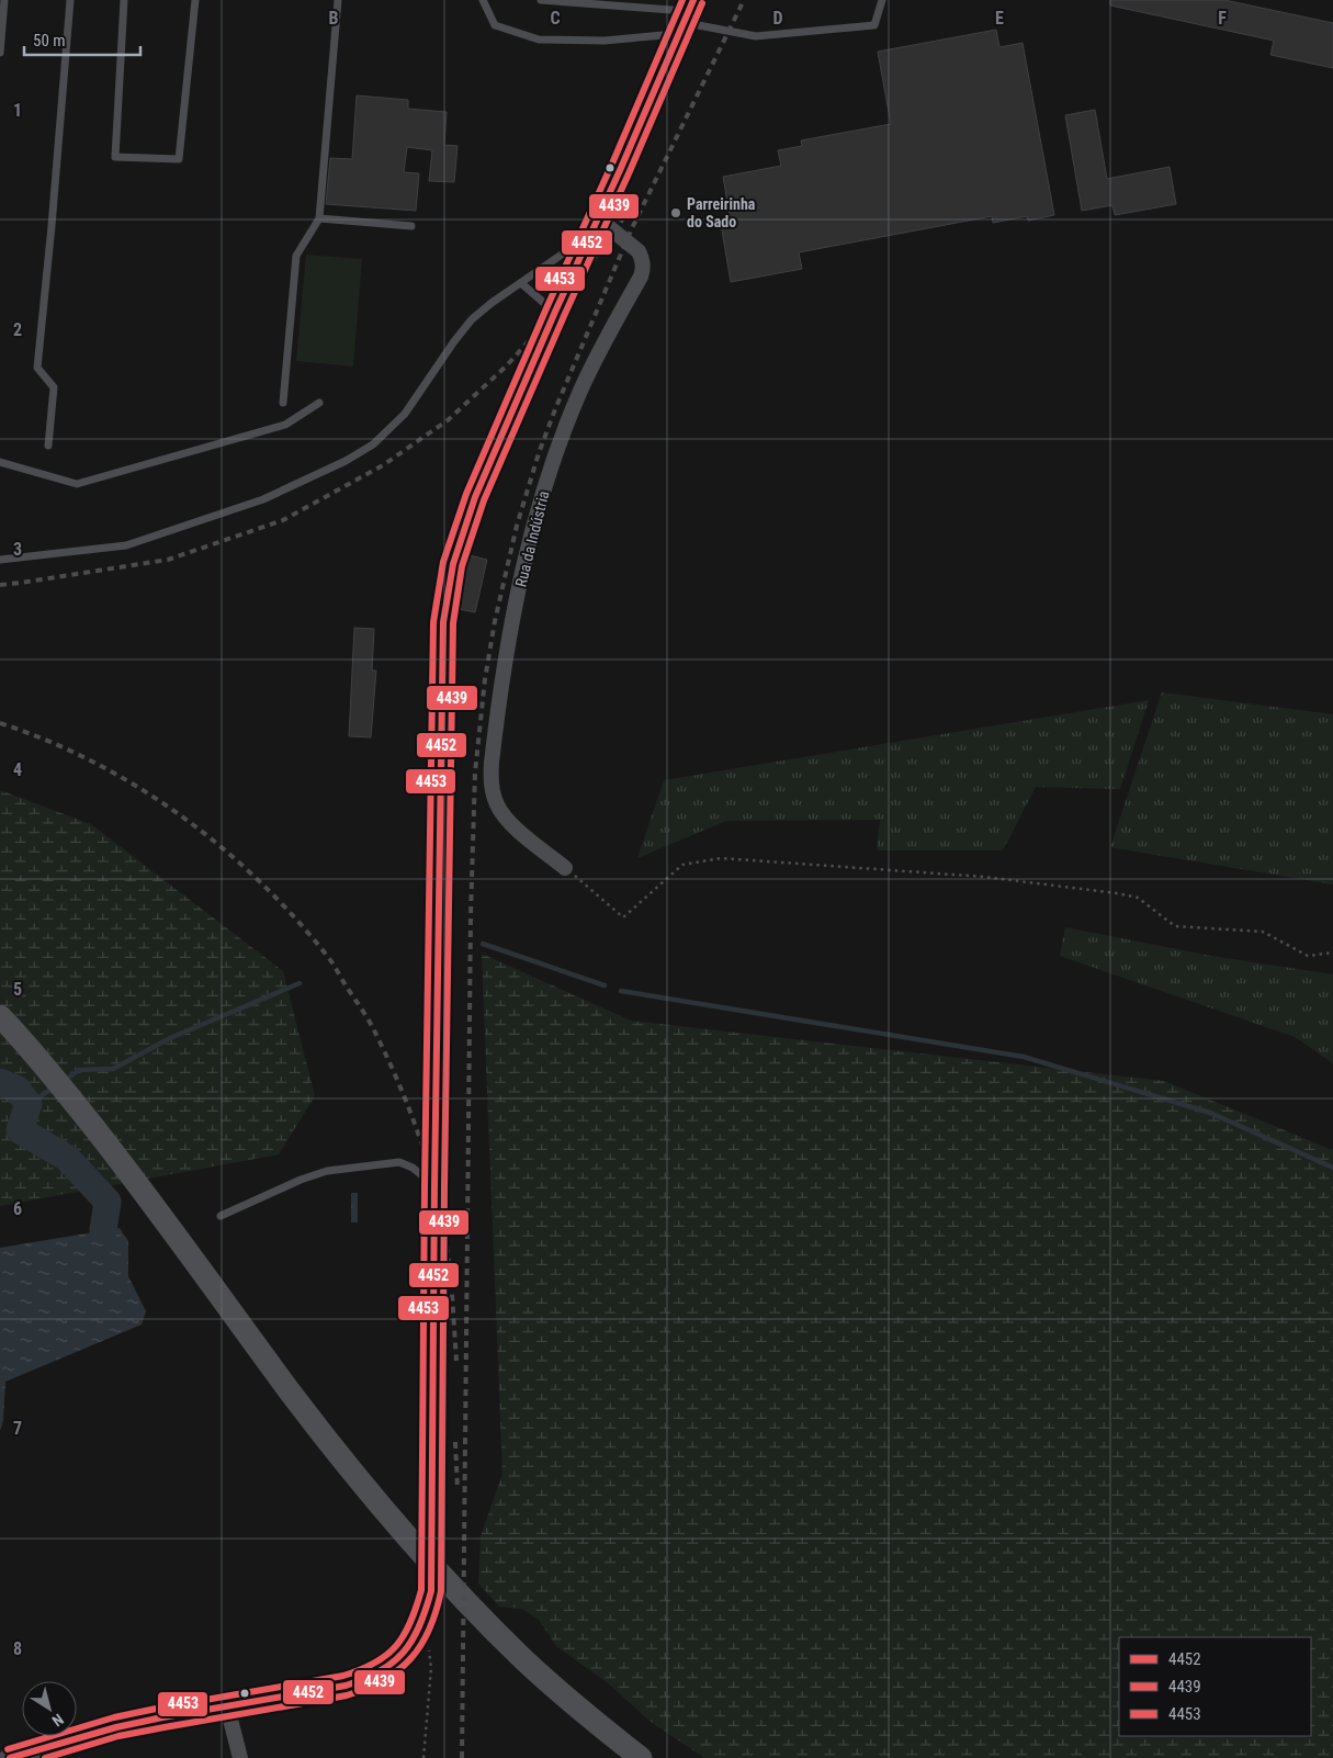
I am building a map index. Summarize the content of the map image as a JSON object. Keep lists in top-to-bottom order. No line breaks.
{"streets":{"street":["Rua da Indústria"]},"places":["Parreirinha do Sado"],"lines":["transit line 4452","transit line 4453","transit line 4439"],"legend":["4452","4439","4453"],"scale_bar":"50 m","north":"bottom right","grid":{"columns":["B","C","D","E","F"],"rows":["1","2","3","4","5","6","7","8"]}}
